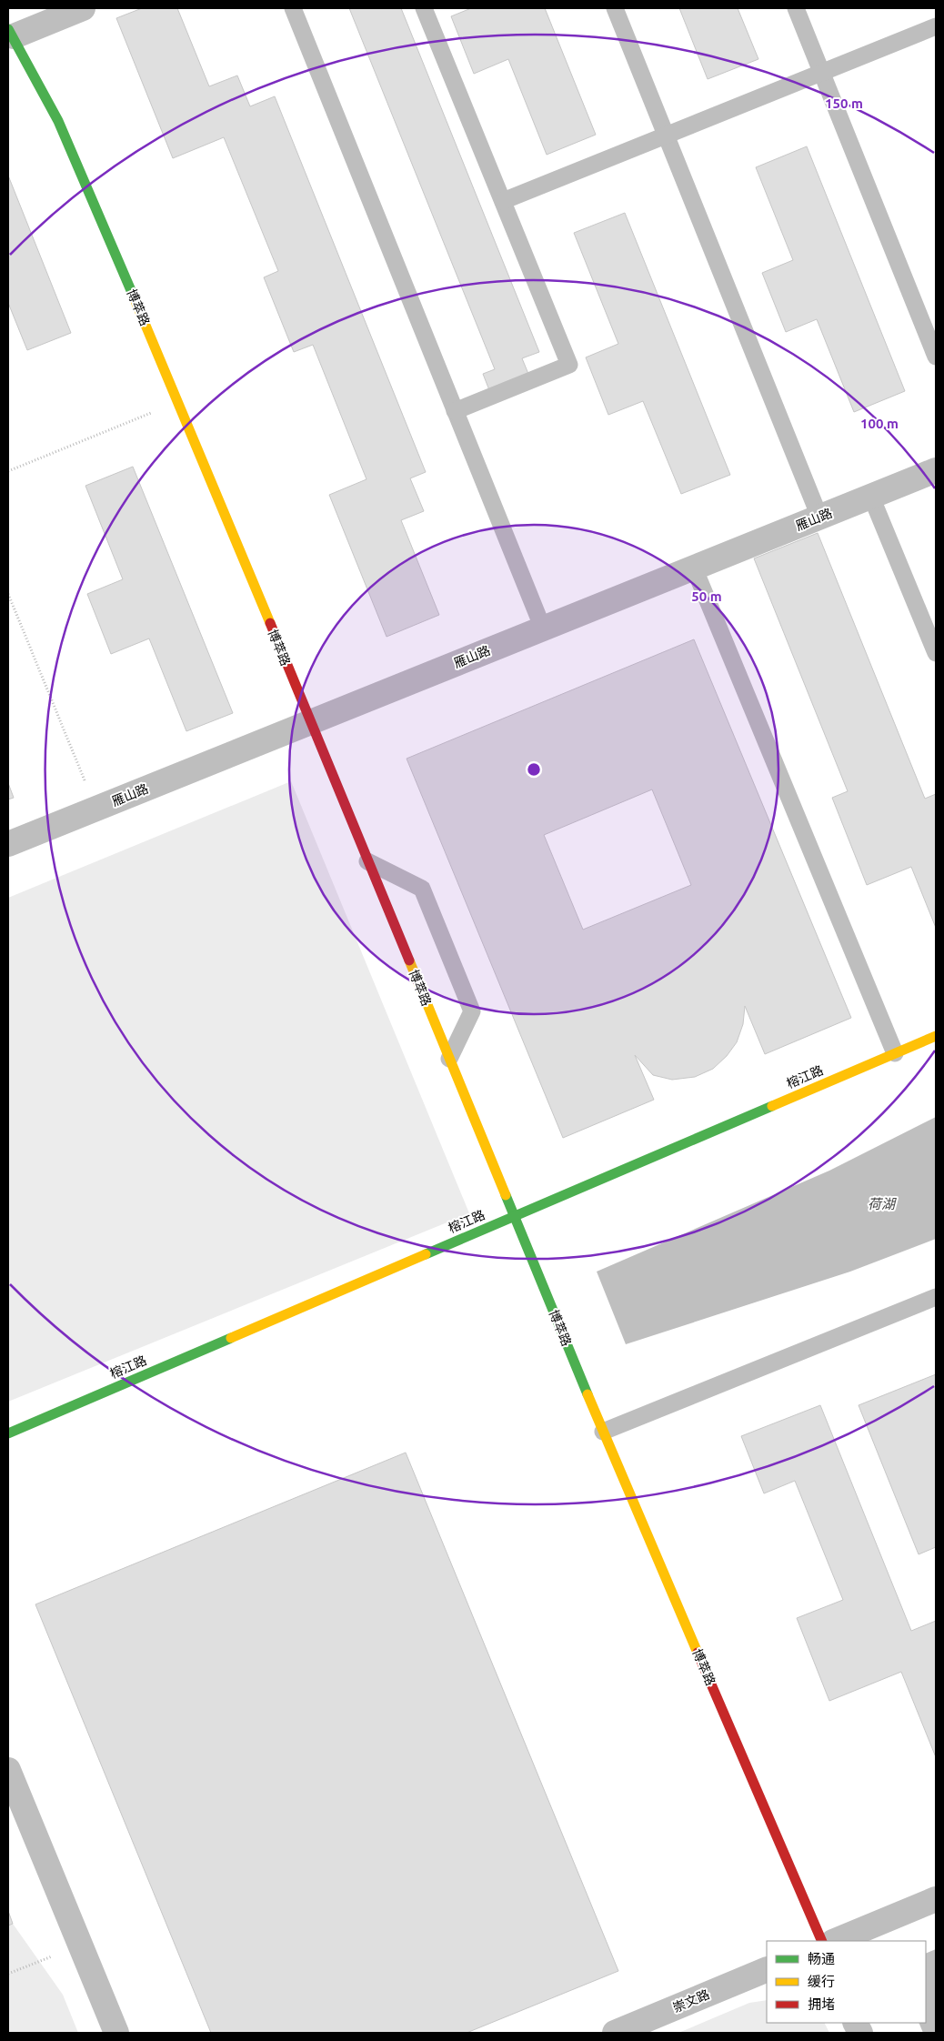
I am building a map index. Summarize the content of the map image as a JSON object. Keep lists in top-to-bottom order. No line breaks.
{"streets":{"street":["博萃路","雁山路","榕江路","崇文路"]},"crossings":[["博萃路","雁山路"],["博萃路","榕江路"]],"water":["荷湖"],"legend":["畅通","缓行","拥堵"],"rings":["150 m","100 m","50 m"]}
